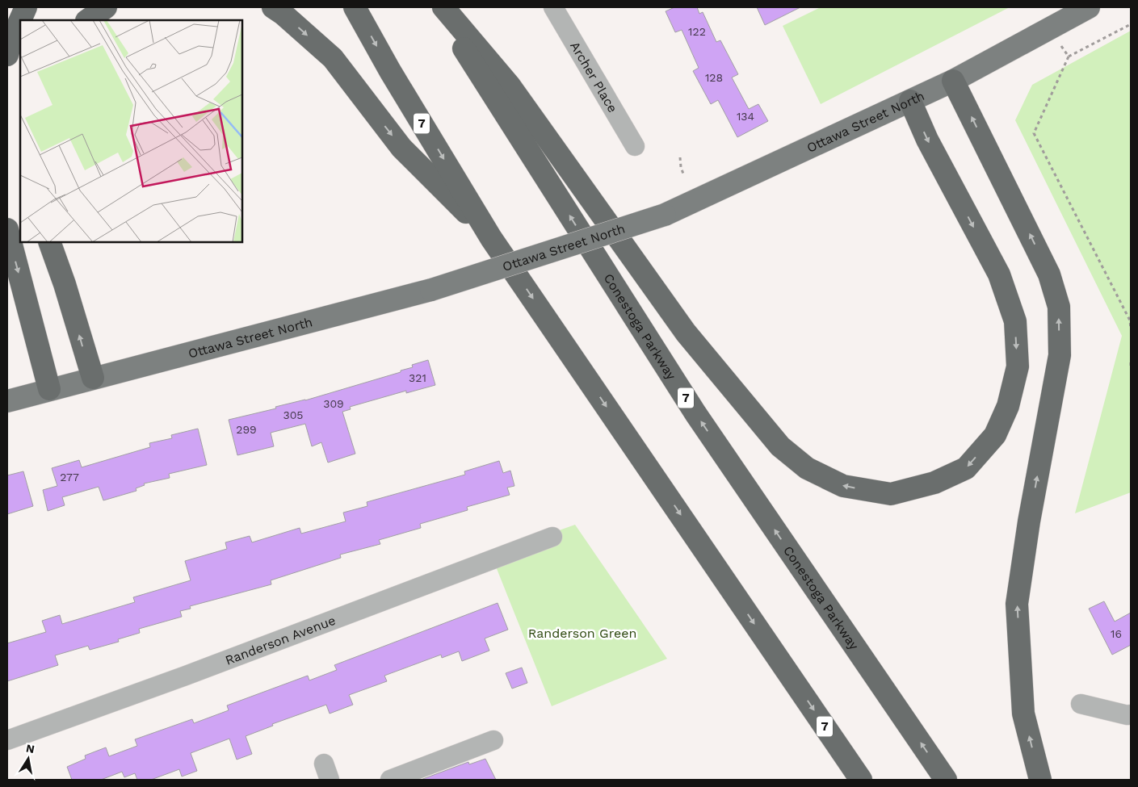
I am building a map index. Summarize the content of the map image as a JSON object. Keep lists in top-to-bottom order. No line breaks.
{"streets":{"highway":["7","Conestoga Parkway"],"main road":["Ottawa Street North"],"street":["Archer Place","Randerson Avenue"]},"parks":["Randerson Green"],"house_numbers":["122","128","134","321","309","305","299","277","16"],"north":"top"}
